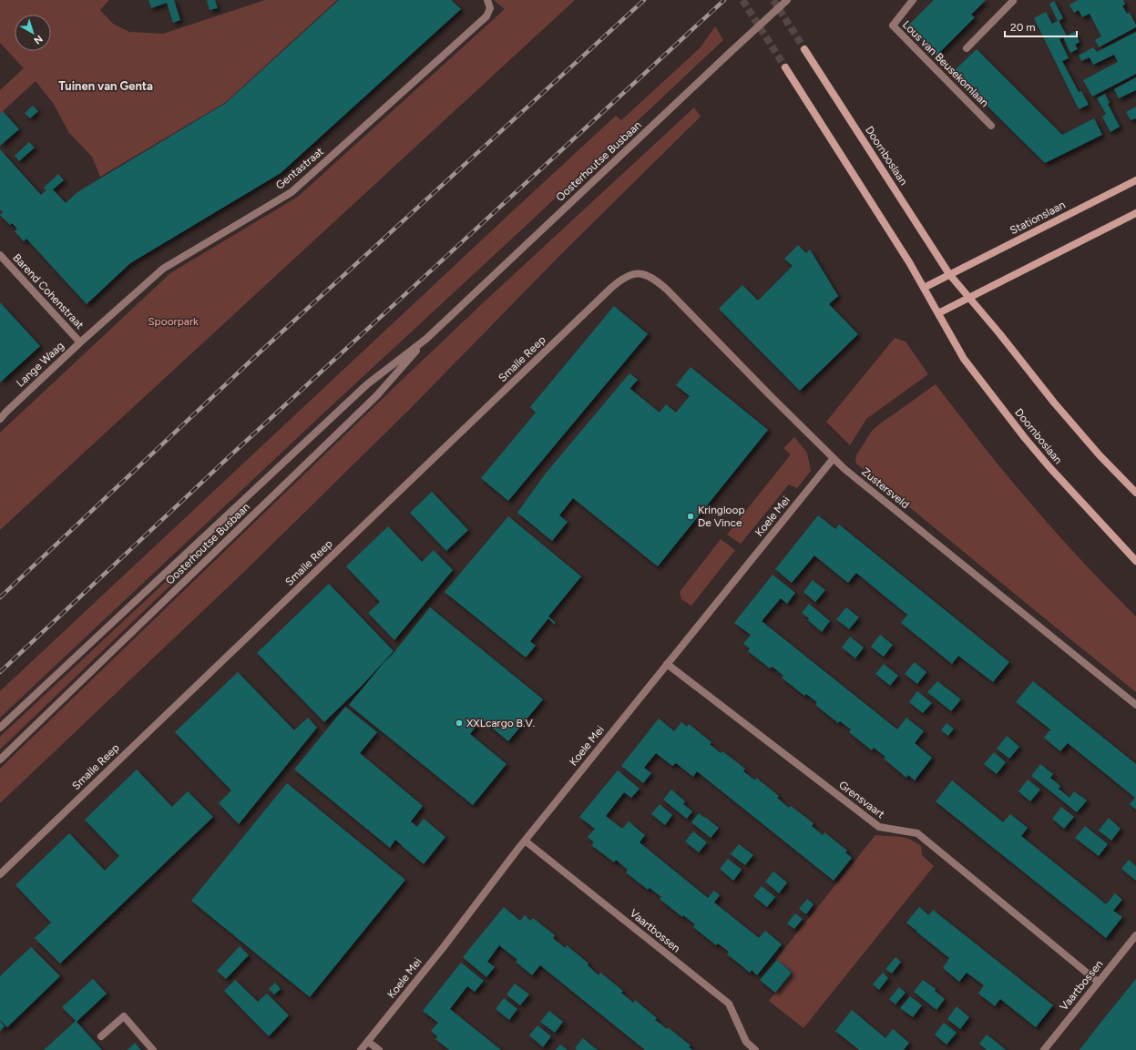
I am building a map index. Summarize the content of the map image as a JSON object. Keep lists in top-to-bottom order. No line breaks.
{"streets":{"main road":["Doornboslaan","Stationslaan"],"street":["Lous van Beusekomlaan","Oosterhoutse Busbaan","Gentastraat","Barend Cohenstraat","Smalle Reep","Lange Waag","Zustersveld","Koele Mei","Grensvaart","Vaartbossen"]},"crossings":[["Doornboslaan","Stationslaan"],["Gentastraat","Barend Cohenstraat"],["Gentastraat","Lange Waag"],["Barend Cohenstraat","Lange Waag"],["Smalle Reep","Zustersveld"],["Zustersveld","Koele Mei"],["Koele Mei","Grensvaart"],["Koele Mei","Vaartbossen"],["Grensvaart","Vaartbossen"]],"districts":["Tuinen van Genta"],"parks":["Spoorpark"],"places":["Kringloop De Vince","XXLcargo B.V."],"scale_bar":"20 m","north":"bottom right"}
